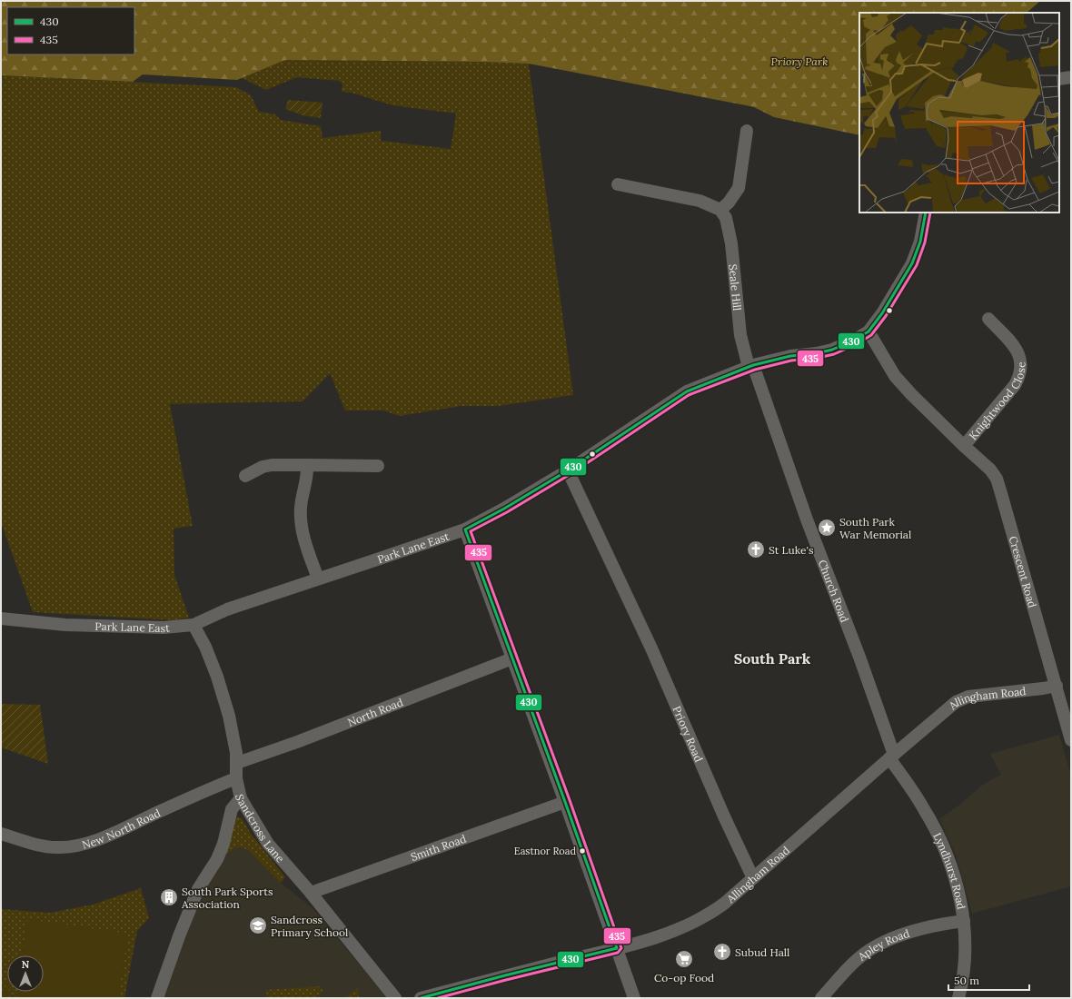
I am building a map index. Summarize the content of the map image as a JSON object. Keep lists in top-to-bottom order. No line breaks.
{"streets":{"street":["Seale Hill","Knightwood Close","Park Lane East","Crescent Road","Church Road","Allingham Road","North Road","Priory Road","New North Road","Sandcross Lane","Smith Road","Lyndhurst Road","Apley Road"]},"crossings":[["Seale Hill","Park Lane East"],["Seale Hill","Church Road"],["Knightwood Close","Crescent Road"],["Park Lane East","Crescent Road"],["Park Lane East","Church Road"],["Park Lane East","Priory Road"],["Park Lane East","Sandcross Lane"],["Crescent Road","Allingham Road"],["Church Road","Allingham Road"],["Church Road","Lyndhurst Road"],["Allingham Road","Priory Road"],["Allingham Road","Lyndhurst Road"],["North Road","Sandcross Lane"],["New North Road","Sandcross Lane"],["Sandcross Lane","Smith Road"],["Lyndhurst Road","Apley Road"]],"districts":["South Park"],"parks":["Priory Park"],"places":{"place":["South Park War Memorial"],"church":["St Luke's","Subud Hall"],"other":["Eastnor Road"],"building":["South Park Sports Association"],"school or university":["Sandcross Primary School"],"supermarket":["Co-op Food"]},"lines":["transit line 430","transit line 435"],"legend":["430","435"],"scale_bar":"50 m","north":"top"}
